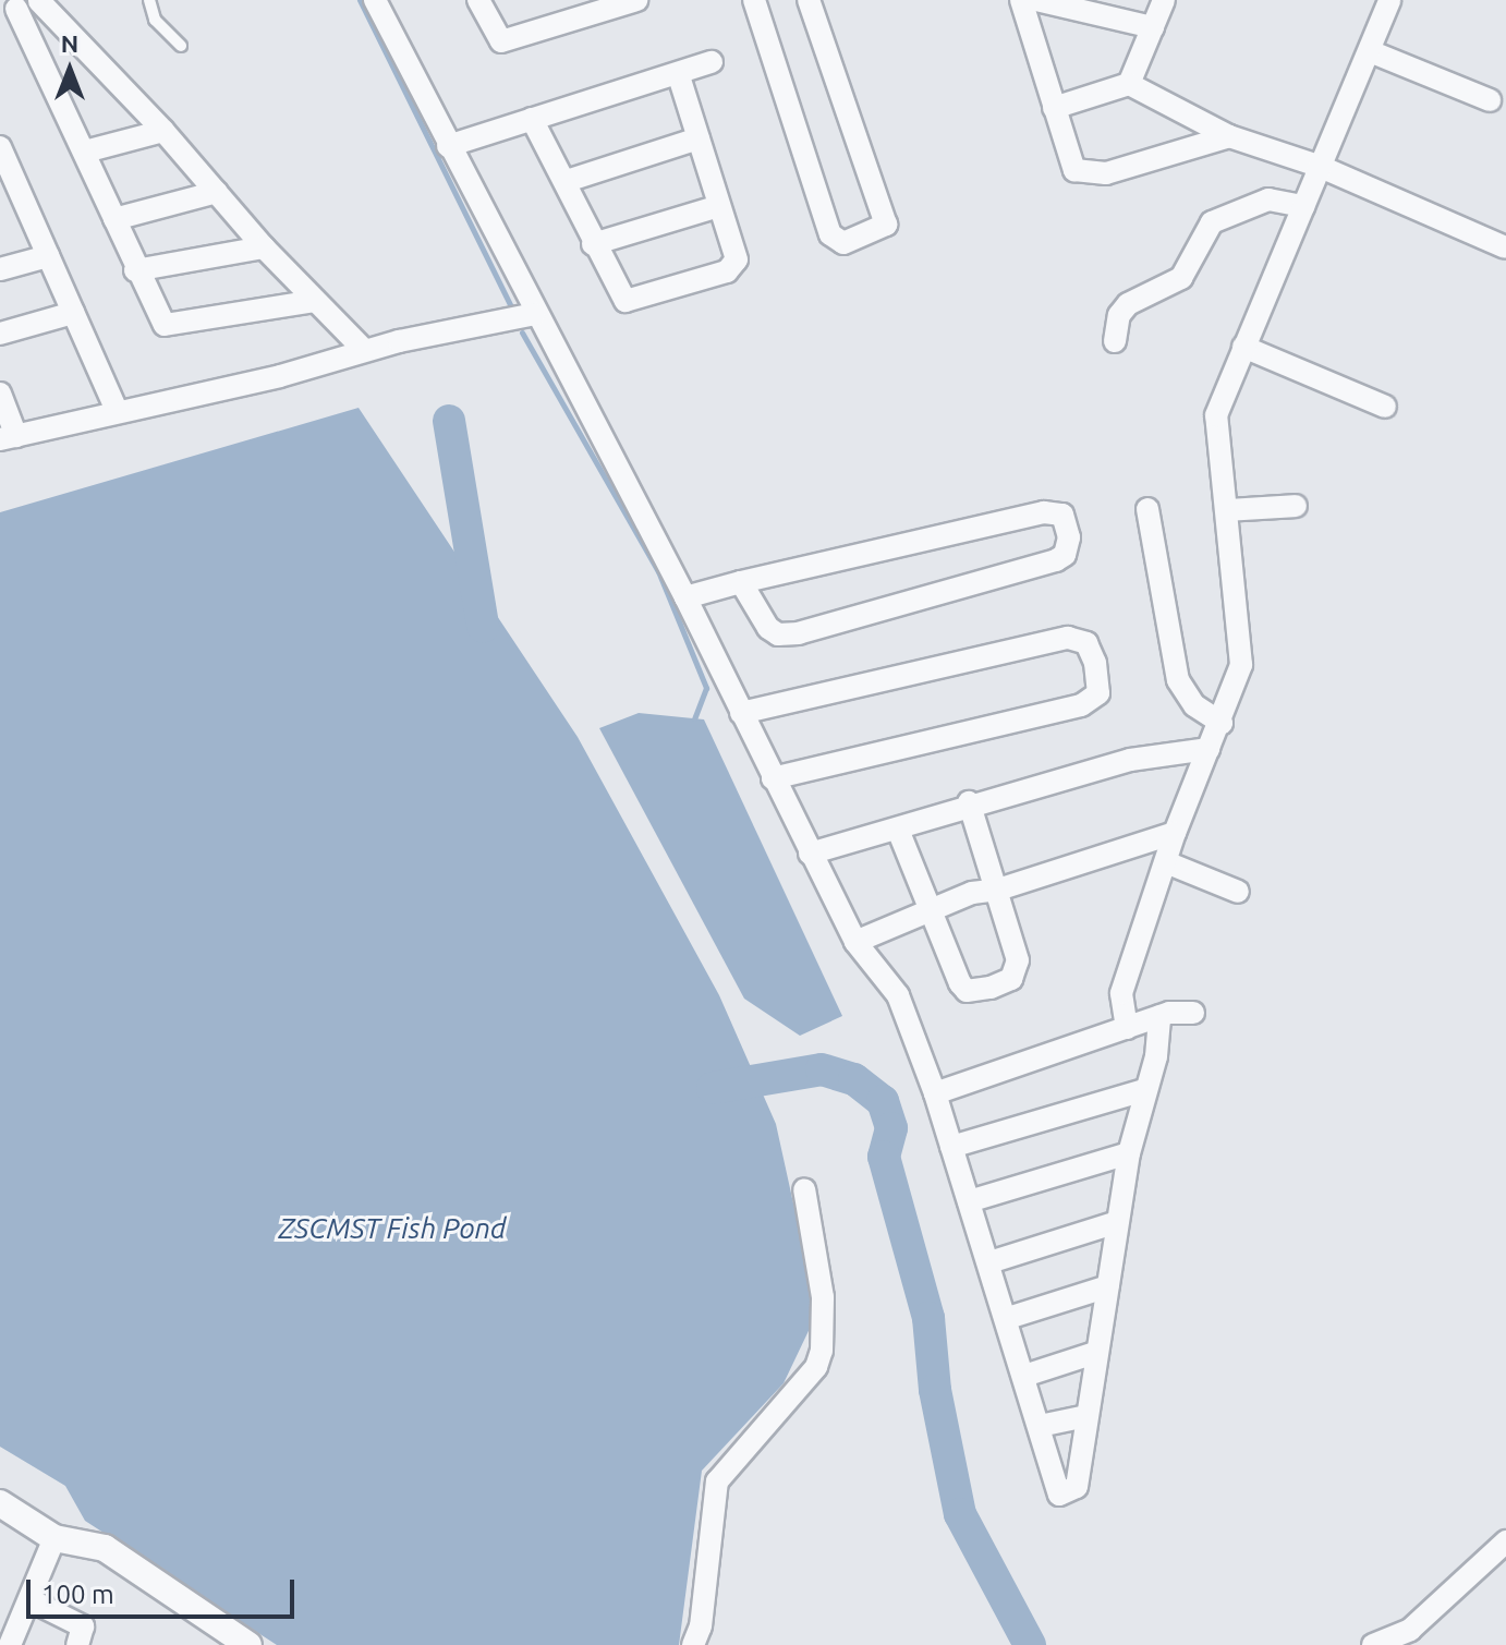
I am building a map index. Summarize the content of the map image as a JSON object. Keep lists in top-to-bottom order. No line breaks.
{"water":["ZSCMST Fish Pond"],"scale_bar":"100 m","north":"top"}
